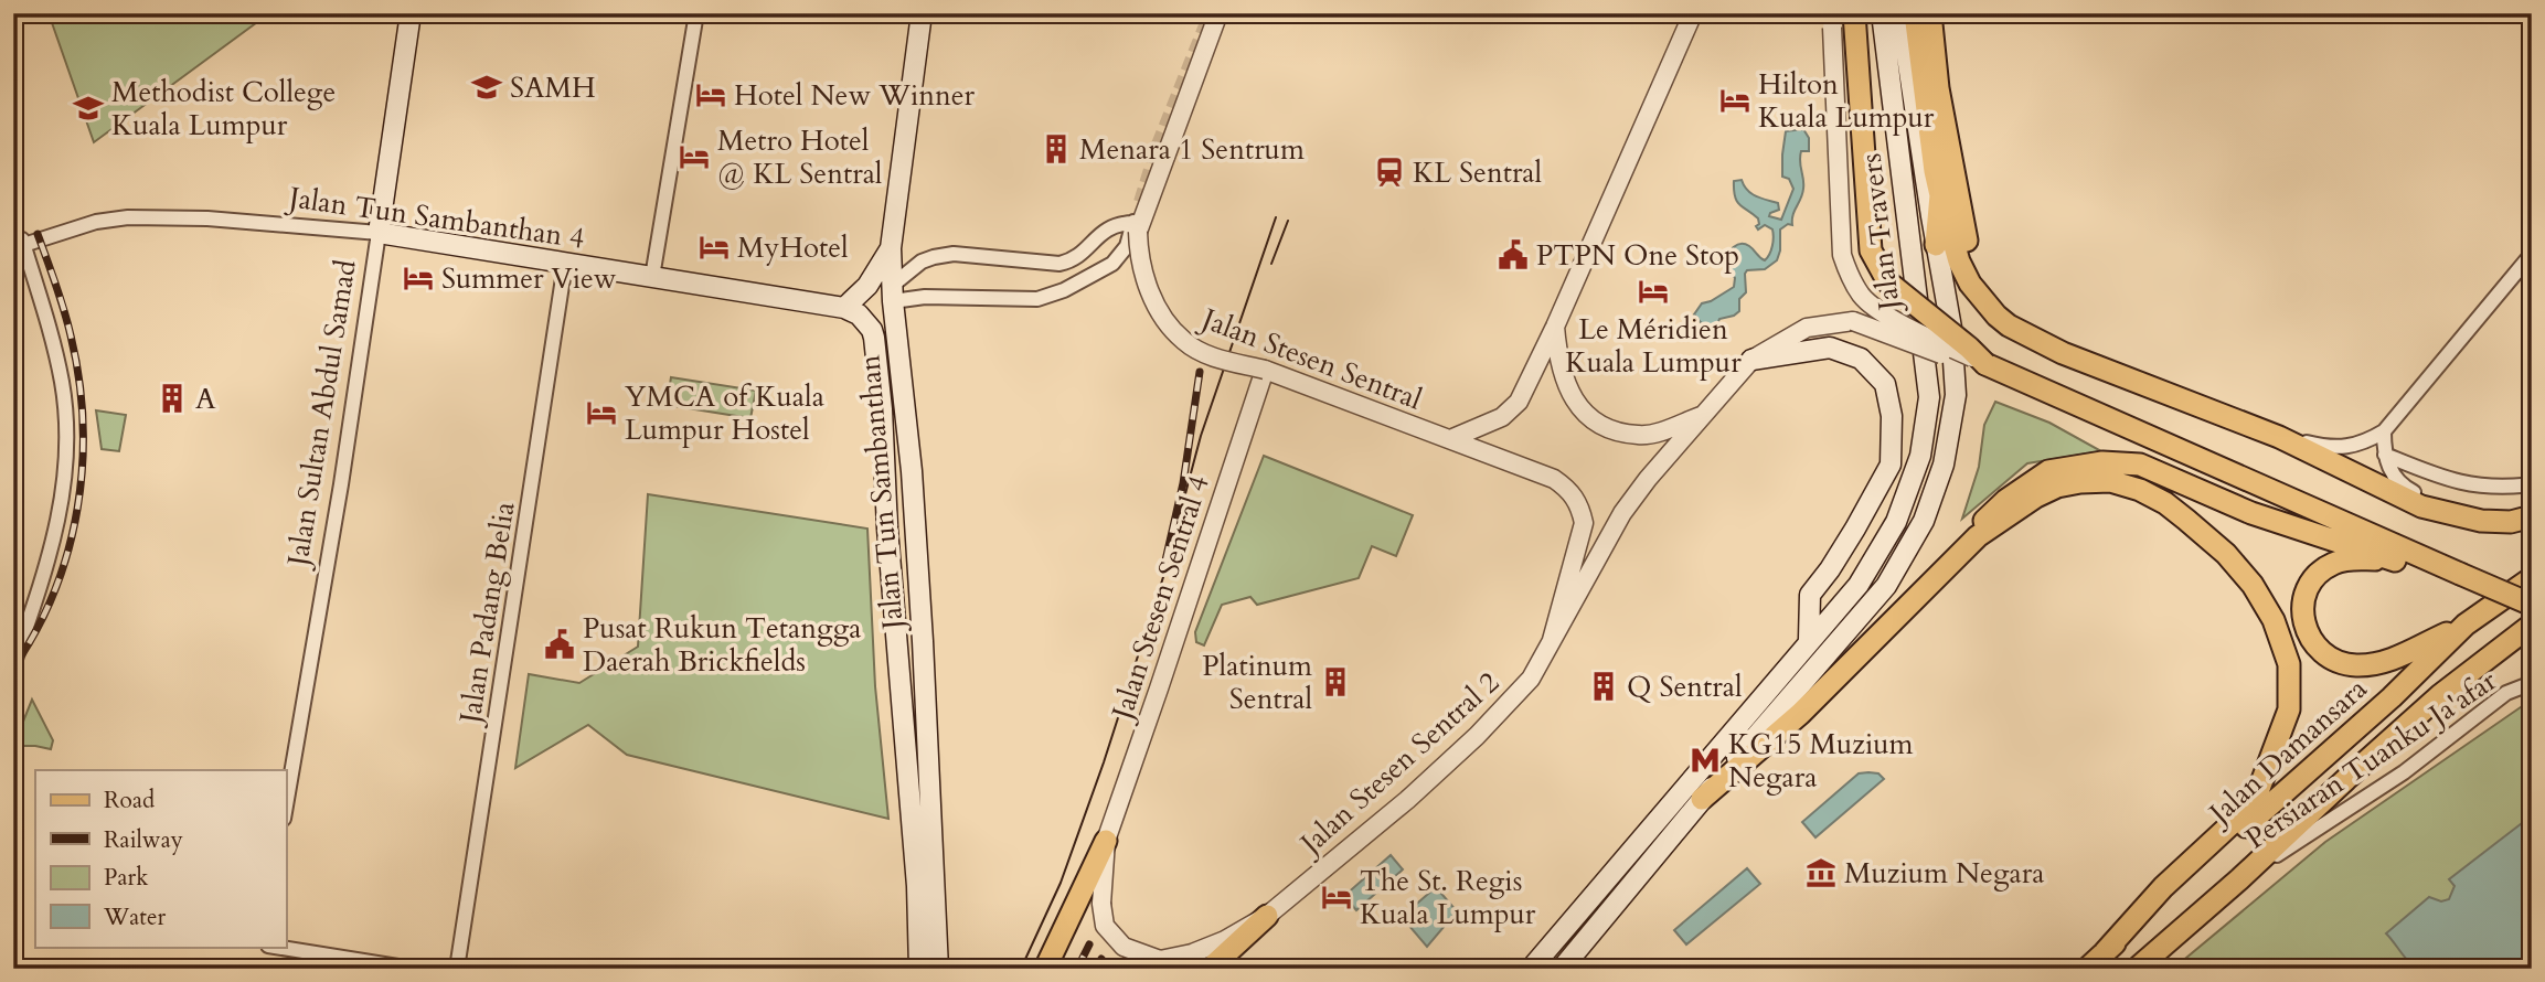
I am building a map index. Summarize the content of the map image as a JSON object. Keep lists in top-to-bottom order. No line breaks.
{"streets":{"main road":["Jalan Tun Sambanthan 4","Jalan Travers","Jalan Sultan Abdul Samad","Jalan Tun Sambanthan","Jalan Damansara"],"street":["Jalan Stesen Sentral","Jalan Stesen Sentral 4","Jalan Padang Belia","Persiaran Tuanku Ja'afar","Jalan Stesen Sentral 2"]},"crossings":[["Jalan Tun Sambanthan 4","Jalan Sultan Abdul Samad"],["Jalan Tun Sambanthan 4","Jalan Tun Sambanthan"],["Jalan Tun Sambanthan 4","Jalan Padang Belia"],["Jalan Stesen Sentral","Jalan Stesen Sentral 4"],["Jalan Stesen Sentral","Jalan Stesen Sentral 2"],["Jalan Stesen Sentral 4","Jalan Stesen Sentral 2"],["Jalan Damansara","Persiaran Tuanku Ja'afar"]],"places":{"school or university":["SAMH","Methodist College Kuala Lumpur"],"hotel":["Hotel New Winner","Hilton Kuala Lumpur","Metro Hotel @ KL Sentral","MyHotel","Summer View","Le Méridien Kuala Lumpur","YMCA of Kuala Lumpur Hostel","The St. Regis Kuala Lumpur"],"building":["Menara 1 Sentrum","A","Platinum Sentral","Q Sentral"],"station":["KL Sentral"],"public building":["PTPN One Stop","Pusat Rukun Tetangga Daerah Brickfields"],"metro station":["KG15 Muzium Negara"],"museum":["Muzium Negara"]},"legend":["Road","Railway","Park","Water"]}
